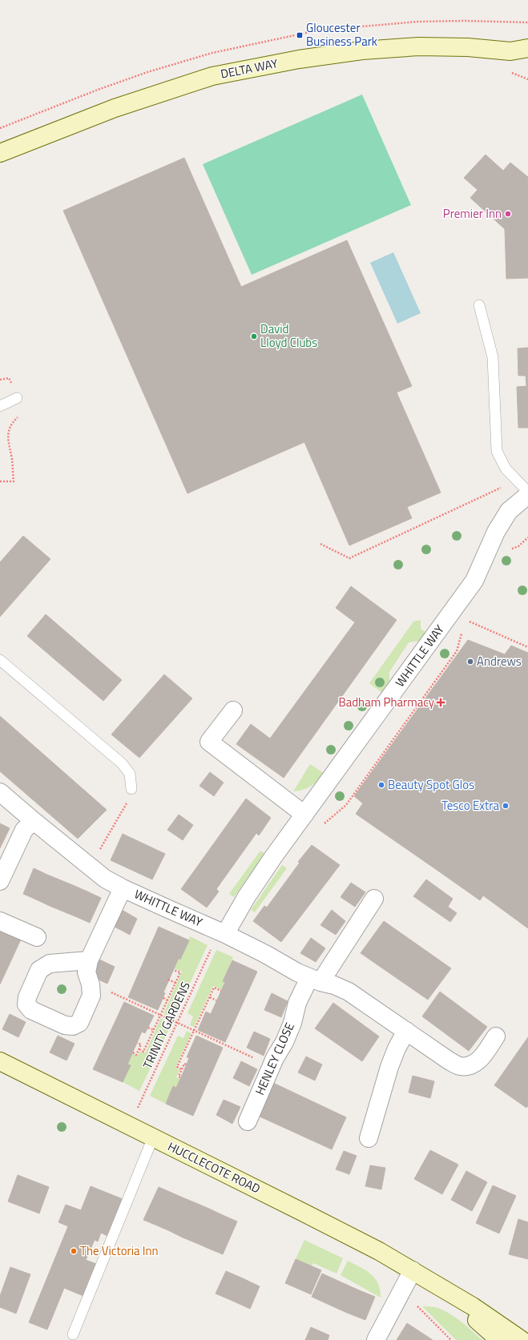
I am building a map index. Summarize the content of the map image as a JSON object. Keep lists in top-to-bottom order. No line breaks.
{"streets":{"street":["DELTA WAY","WHITTLE WAY","HENLEY CLOSE","HUCCLECOTE ROAD"],"path":["TRINITY GARDENS"]},"crossings":[["WHITTLE WAY","TRINITY GARDENS"],["TRINITY GARDENS","HUCCLECOTE ROAD"]],"places":{"transit":["Gloucester Business Park"],"other":["Premier Inn","David Lloyd Clubs","Andrews","Beauty Spot Glos","Tesco Extra","The Victoria Inn"],"health":["Badham Pharmacy"]}}
